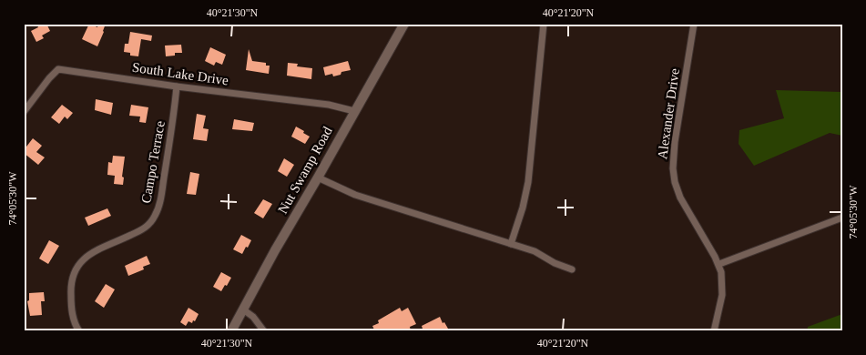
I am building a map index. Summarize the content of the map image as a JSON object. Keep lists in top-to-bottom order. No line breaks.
{"streets":{"main road":["Nut Swamp Road"],"street":["South Lake Drive","Alexander Drive","Campo Terrace"]},"crossings":[["South Lake Drive","Campo Terrace"],["South Lake Drive","Nut Swamp Road"]],"coordinates":["40°21'30\"N","40°21'20\"N","74°05'30\"W"]}
